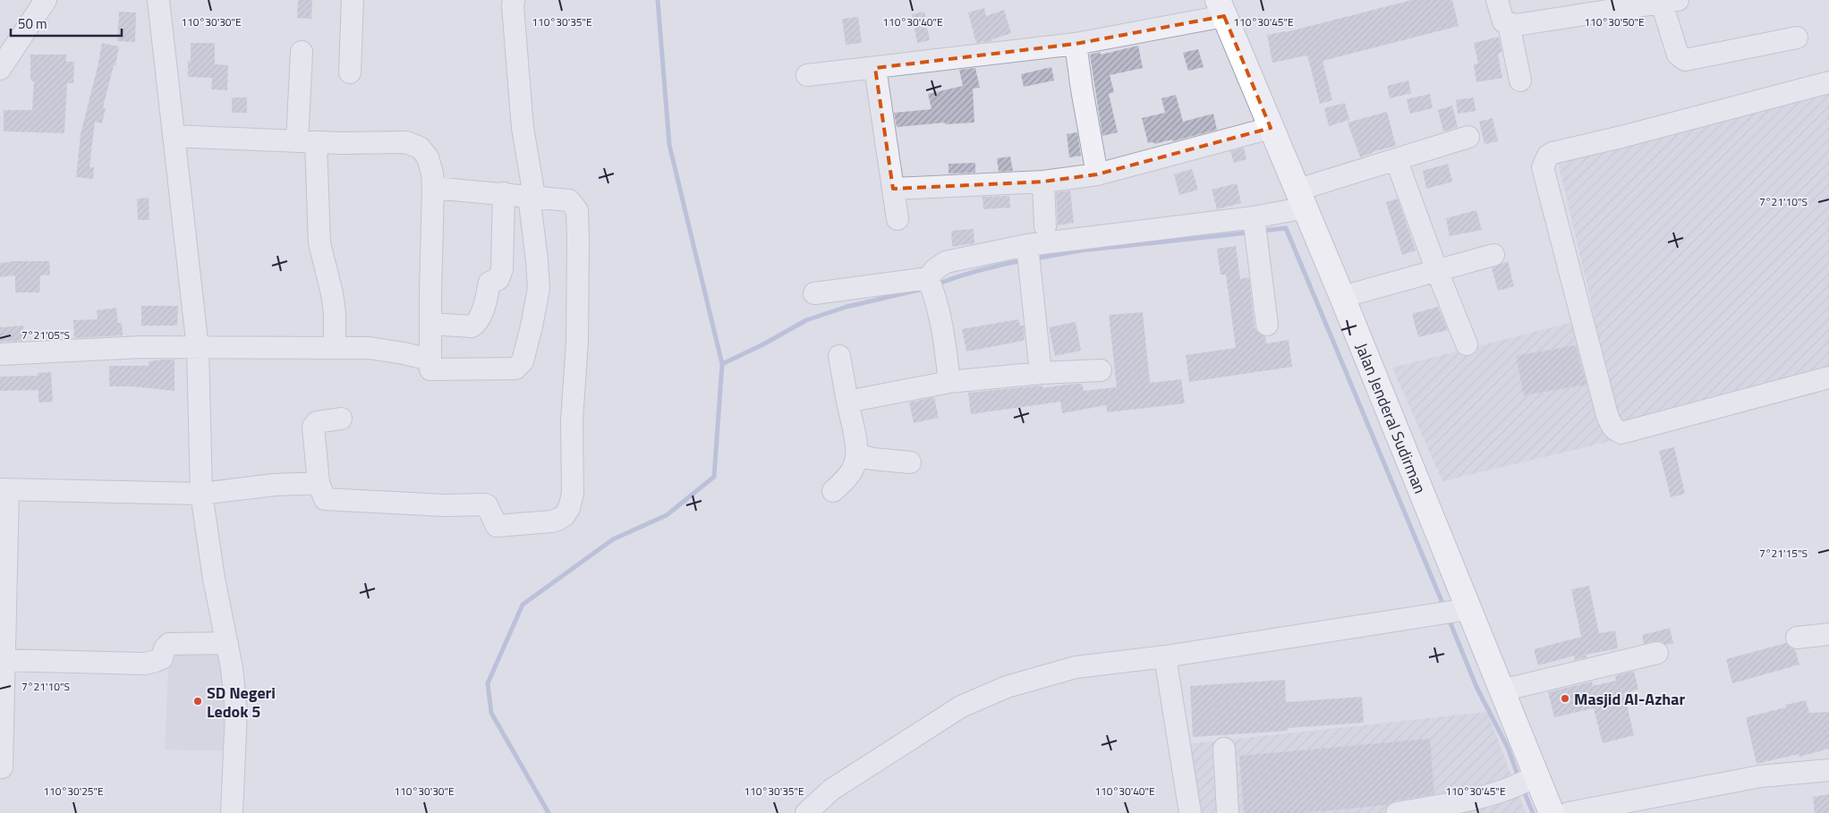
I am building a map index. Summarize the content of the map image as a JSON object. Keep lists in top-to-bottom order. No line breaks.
{"streets":{"main road":["Jalan Jenderal Sudirman"]},"places":["Masjid Al-Azhar","SD Negeri Ledok 5"],"scale_bar":"50 m","coordinates":["110°30'30\"E","110°30'35\"E","110°30'40\"E","110°30'45\"E","110°30'50\"E","7°21'10\"S","7°21'05\"S","7°21'15\"S","110°30'25\"E"]}
